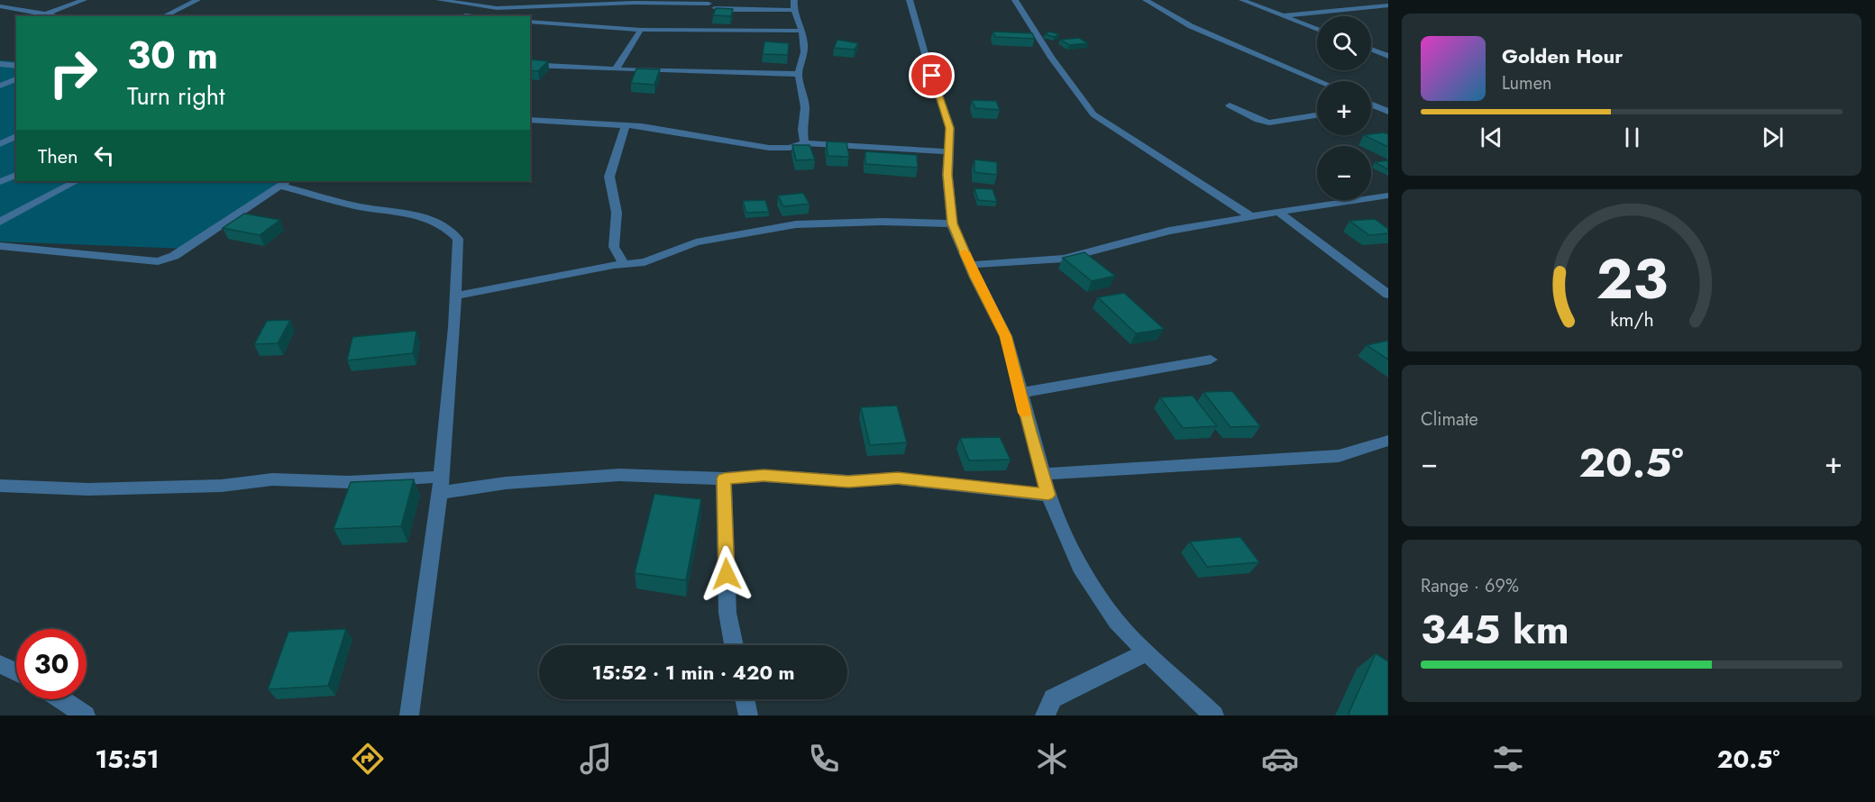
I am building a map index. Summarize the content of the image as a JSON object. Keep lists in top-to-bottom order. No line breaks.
{"page":{"map_buttons":["+","−"],"turn":["30 m","Turn right"],"song":["Golden Hour","Lumen"],"then":"Then","tile":["Climate",["Range · 69%","345 km"]],"heat":["−","20.5°","+"],"limit":"30","trip":"15:52 · 1 min · 420 m","tabs":["15:51","20.5°"],"gauge":["23","km/h"]}}
